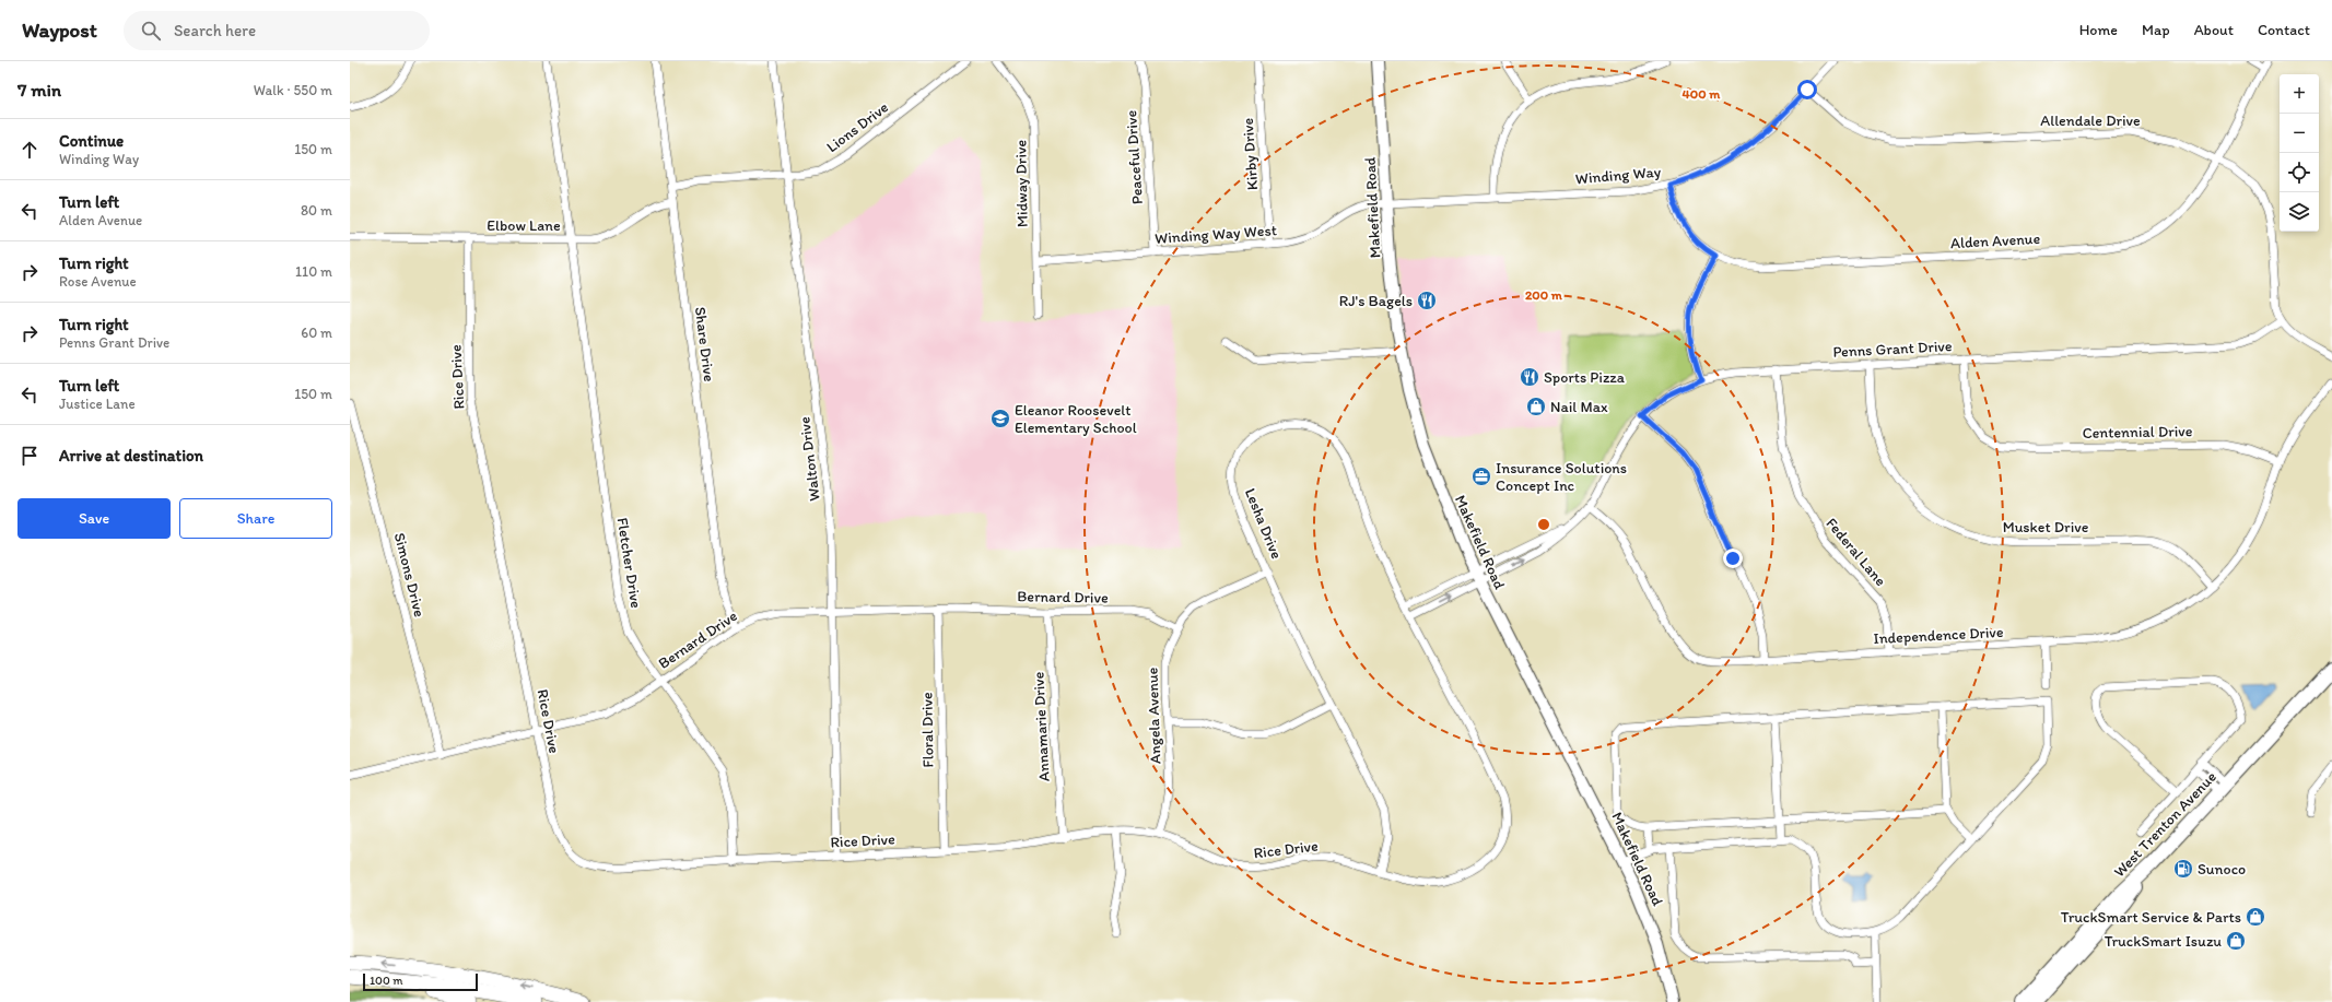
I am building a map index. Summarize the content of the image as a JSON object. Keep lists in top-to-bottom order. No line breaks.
{"streets":{"main road":["West Trenton Avenue"],"street":["Allendale Drive","Lions Drive","Kirby Drive","Peaceful Drive","Winding Way","Midway Drive","Makefield Road","Elbow Lane","Winding Way West","Alden Avenue","Share Drive","Penns Grant Drive","Rice Drive","Centennial Drive","Walton Drive","Lesha Drive","Musket Drive","Federal Lane","Fletcher Drive","Simons Drive","Bernard Drive","Independence Drive","Angela Avenue","Annamarie Drive","Floral Drive"]},"crossings":[["Allendale Drive","Winding Way"],["Allendale Drive","Alden Avenue"],["Allendale Drive","Penns Grant Drive"],["Lions Drive","Share Drive"],["Lions Drive","Walton Drive"],["Kirby Drive","Winding Way West"],["Peaceful Drive","Winding Way West"],["Winding Way","Makefield Road"],["Winding Way","Winding Way West"],["Winding Way","Alden Avenue"],["Midway Drive","Winding Way West"],["Makefield Road","Winding Way West"],["Makefield Road","Penns Grant Drive"],["Elbow Lane","Rice Drive"],["Elbow Lane","Fletcher Drive"],["Share Drive","Bernard Drive"],["Penns Grant Drive","Centennial Drive"],["Penns Grant Drive","Musket Drive"],["Penns Grant Drive","Federal Lane"],["Penns Grant Drive","Independence Drive"],["Rice Drive","Walton Drive"],["Rice Drive","Lesha Drive"],["Rice Drive","Fletcher Drive"],["Rice Drive","Bernard Drive"],["Rice Drive","Angela Avenue"],["Rice Drive","Annamarie Drive"],["Rice Drive","Floral Drive"],["Centennial Drive","Independence Drive"],["Walton Drive","Bernard Drive"],["Lesha Drive","Angela Avenue"],["Musket Drive","Independence Drive"],["Federal Lane","Independence Drive"],["Fletcher Drive","Bernard Drive"],["Simons Drive","Bernard Drive"],["Bernard Drive","Angela Avenue"],["Bernard Drive","Annamarie Drive"],["Bernard Drive","Floral Drive"]],"places":{"restaurant":["RJ's Bagels","Sports Pizza"],"shop":["Nail Max","TruckSmart Service & Parts","TruckSmart Isuzu"],"school or university":["Eleanor Roosevelt Elementary School"],"office":["Insurance Solutions Concept Inc"],"fuel station":["Sunoco"]},"scale_bar":"100 m","page":{"header":"Waypost","search":"Search here","nav":["Home","Map","About","Contact"],"heading":["7 min","Walk · 550 m"],"map_buttons":["+","−"],"list":[["Continue","Winding Way","150 m"],["Turn left","Alden Avenue","80 m"],["Turn right","Rose Avenue","110 m"],["Turn right","Penns Grant Drive","60 m"],["Turn left","Justice Lane","150 m"],"Arrive at destination"],"buttons":["Save","Share"],"scale":"100 m"},"rings":["400 m","200 m"]}
